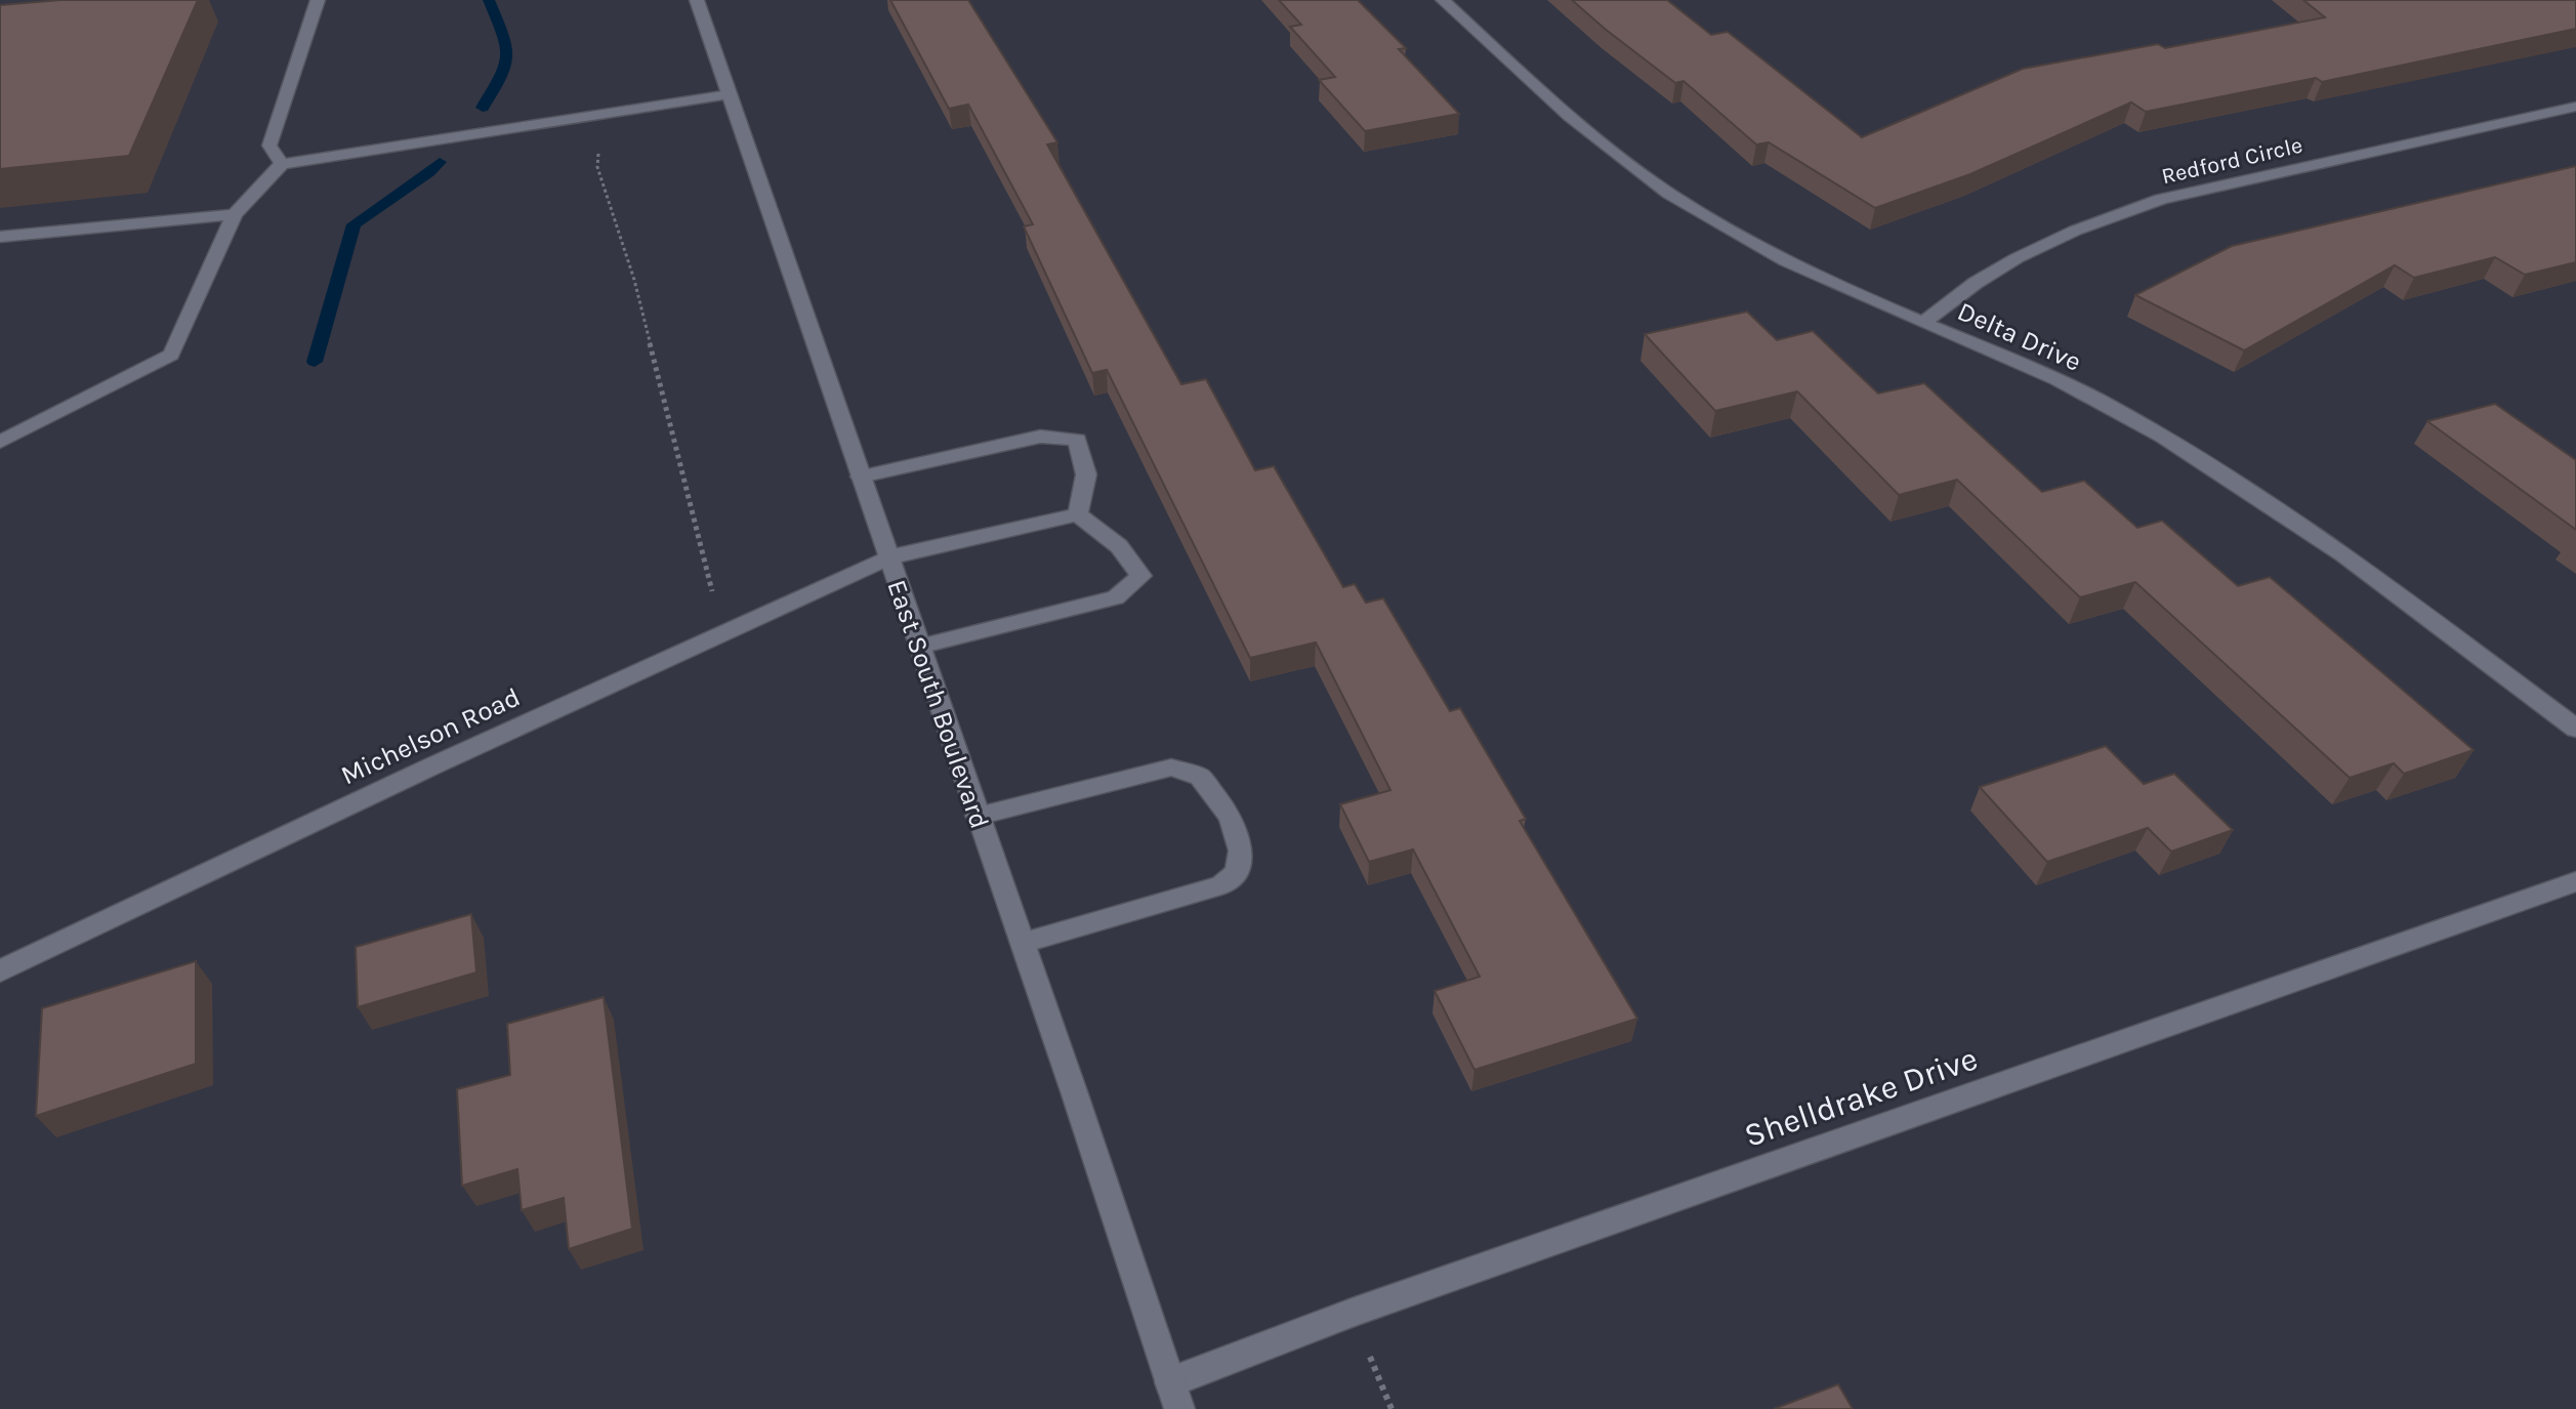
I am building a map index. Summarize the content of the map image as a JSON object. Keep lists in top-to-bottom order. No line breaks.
{"streets":{"street":["Redford Circle","Delta Drive","East South Boulevard","Michelson Road","Shelldrake Drive"]},"crossings":[["Redford Circle","Delta Drive"],["East South Boulevard","Michelson Road"],["East South Boulevard","Shelldrake Drive"]]}
